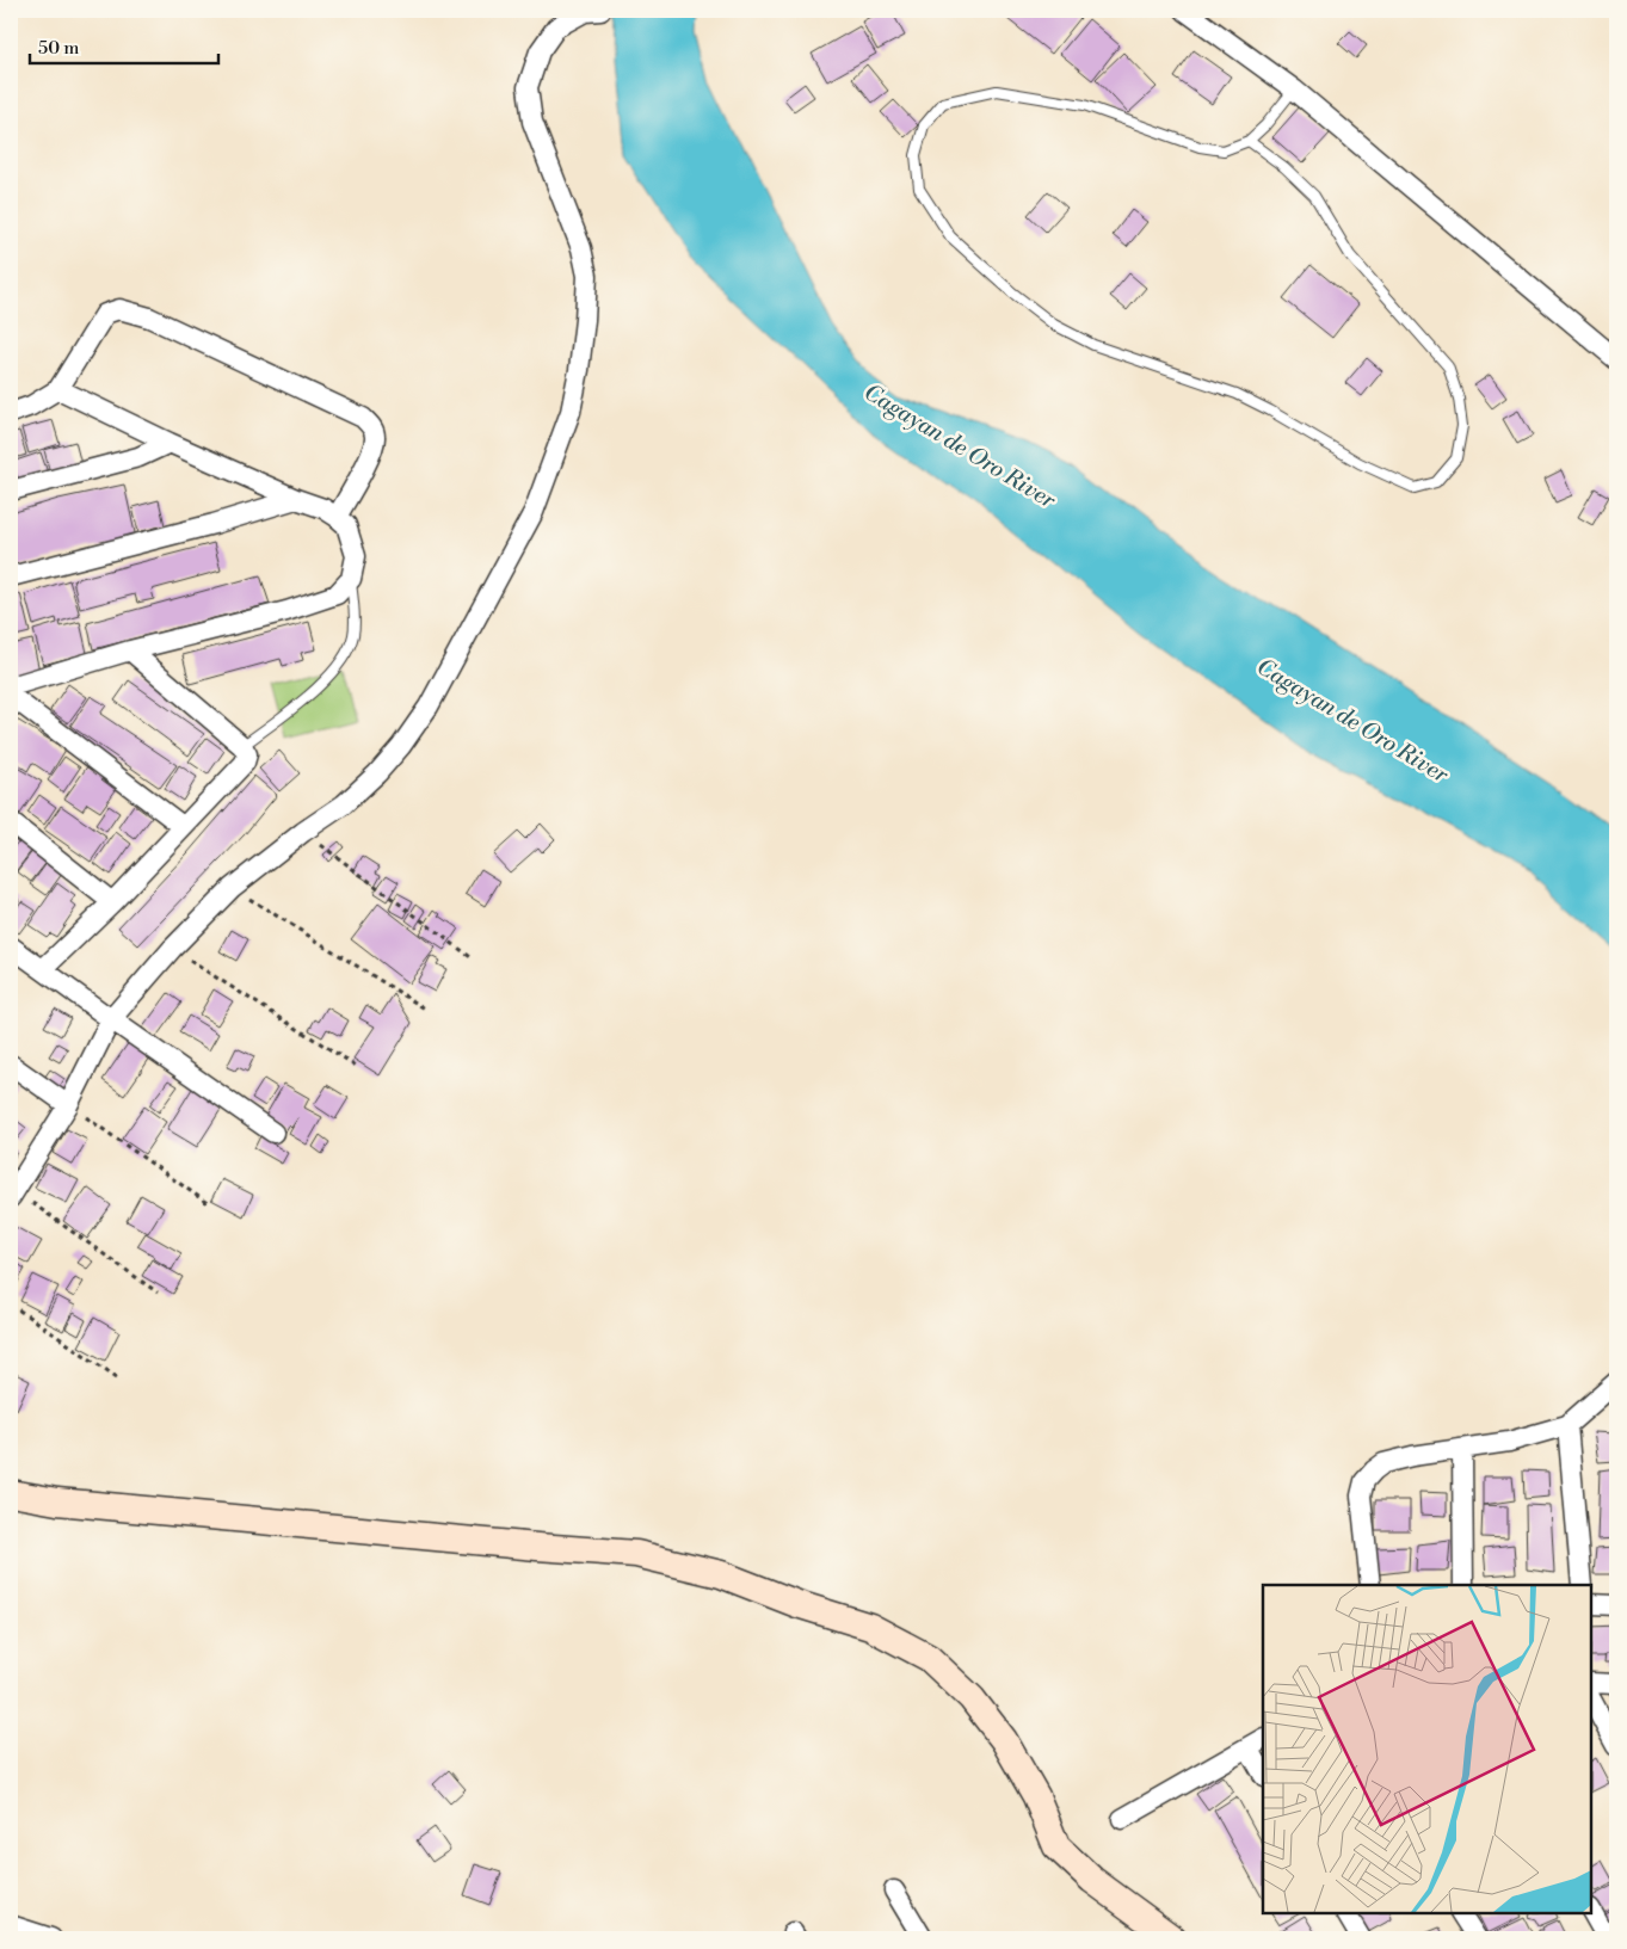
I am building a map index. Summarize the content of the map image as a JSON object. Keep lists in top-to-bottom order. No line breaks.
{"water":["Cagayan de Oro River"],"scale_bar":"50 m"}
